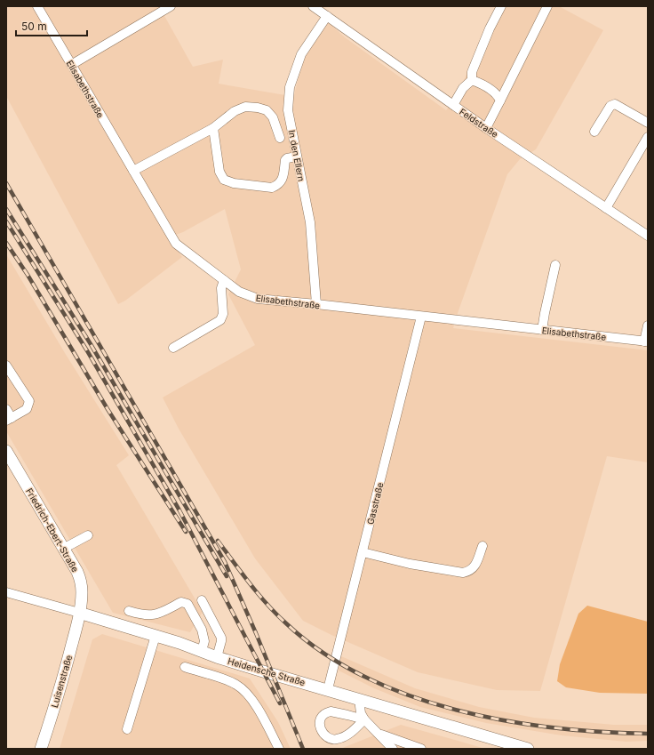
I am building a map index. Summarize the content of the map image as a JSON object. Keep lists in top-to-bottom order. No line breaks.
{"streets":{"main road":["Friedrich-Ebert-Straße","Heidensche Straße","Luisenstraße"],"street":["Elisabethstraße","Feldstraße","In den Ellern","Gasstraße"]},"crossings":[["Elisabethstraße","In den Ellern"],["Elisabethstraße","Gasstraße"],["Feldstraße","In den Ellern"],["Gasstraße","Heidensche Straße"],["Friedrich-Ebert-Straße","Heidensche Straße"],["Friedrich-Ebert-Straße","Luisenstraße"],["Heidensche Straße","Luisenstraße"]],"scale_bar":"50 m"}
